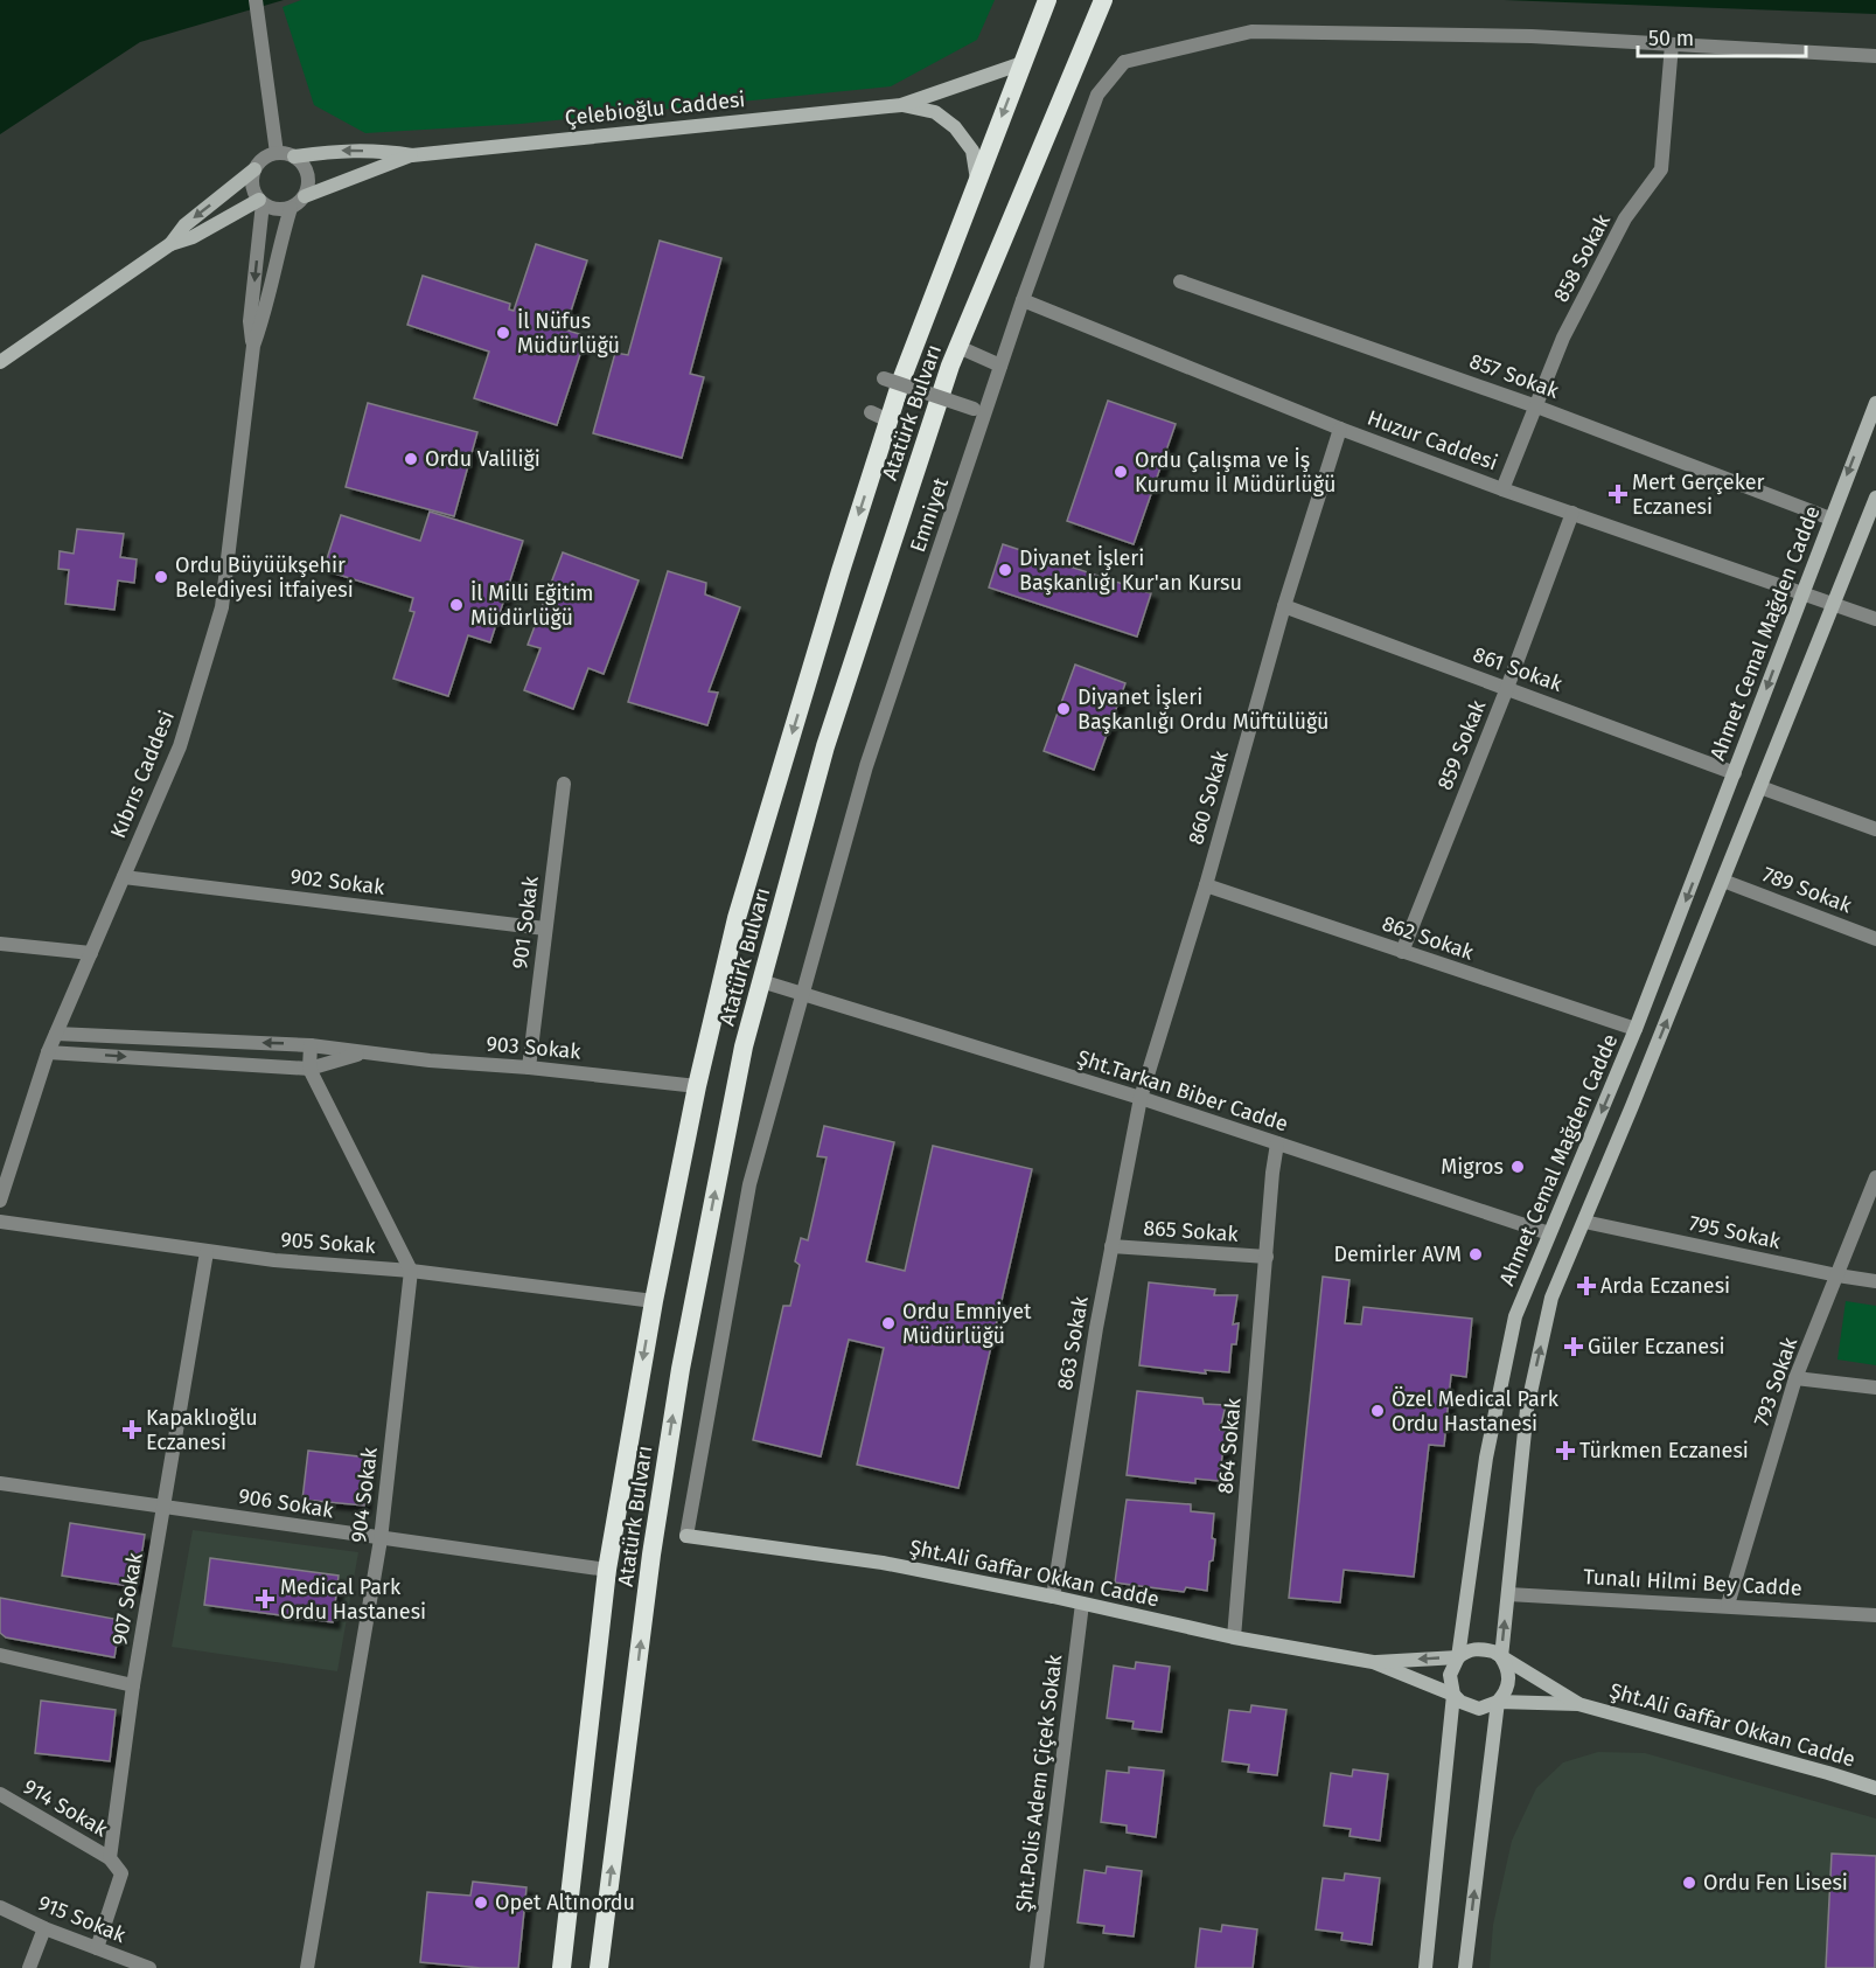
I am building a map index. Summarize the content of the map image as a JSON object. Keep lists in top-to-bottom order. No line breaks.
{"streets":{"highway":["Atatürk Bulvarı"],"main road":["Çelebioğlu Caddesi","Ahmet Cemal Mağden Cadde","Şht.Ali Gaffar Okkan Cadde"],"street":["858 Sokak","857 Sokak","Huzur Caddesi","Emniyet","861 Sokak","859 Sokak","Kıbrıs Caddesi","860 Sokak","902 Sokak","789 Sokak","901 Sokak","862 Sokak","903 Sokak","Şht.Tarkan Biber Cadde","865 Sokak","795 Sokak","905 Sokak","863 Sokak","793 Sokak","864 Sokak","904 Sokak","906 Sokak","Tunalı Hilmi Bey Cadde","907 Sokak","Şht.Polis Adem Çiçek Sokak","914 Sokak","915 Sokak"]},"crossings":[["Çelebioğlu Caddesi","Kıbrıs Caddesi"],["858 Sokak","857 Sokak"],["858 Sokak","Huzur Caddesi"],["858 Sokak","Emniyet"],["857 Sokak","Ahmet Cemal Mağden Cadde"],["Atatürk Bulvarı","903 Sokak"],["Atatürk Bulvarı","Şht.Tarkan Biber Cadde"],["Atatürk Bulvarı","905 Sokak"],["Atatürk Bulvarı","906 Sokak"],["Huzur Caddesi","Emniyet"],["Huzur Caddesi","Ahmet Cemal Mağden Cadde"],["Huzur Caddesi","859 Sokak"],["Huzur Caddesi","860 Sokak"],["Emniyet","Şht.Tarkan Biber Cadde"],["Emniyet","Şht.Ali Gaffar Okkan Cadde"],["Ahmet Cemal Mağden Cadde","861 Sokak"],["Ahmet Cemal Mağden Cadde","862 Sokak"],["Ahmet Cemal Mağden Cadde","Şht.Tarkan Biber Cadde"],["Ahmet Cemal Mağden Cadde","Şht.Ali Gaffar Okkan Cadde"],["861 Sokak","859 Sokak"],["861 Sokak","860 Sokak"],["859 Sokak","862 Sokak"],["Kıbrıs Caddesi","902 Sokak"],["Kıbrıs Caddesi","903 Sokak"],["860 Sokak","862 Sokak"],["860 Sokak","Şht.Tarkan Biber Cadde"],["860 Sokak","863 Sokak"],["902 Sokak","901 Sokak"],["901 Sokak","903 Sokak"],["Şht.Tarkan Biber Cadde","863 Sokak"],["Şht.Tarkan Biber Cadde","864 Sokak"],["865 Sokak","863 Sokak"],["865 Sokak","864 Sokak"],["795 Sokak","793 Sokak"],["905 Sokak","904 Sokak"],["905 Sokak","907 Sokak"],["863 Sokak","Şht.Ali Gaffar Okkan Cadde"],["793 Sokak","Tunalı Hilmi Bey Cadde"],["864 Sokak","Şht.Ali Gaffar Okkan Cadde"],["904 Sokak","906 Sokak"],["906 Sokak","907 Sokak"],["Şht.Ali Gaffar Okkan Cadde","Şht.Polis Adem Çiçek Sokak"],["907 Sokak","914 Sokak"],["907 Sokak","915 Sokak"]],"places":{"other":["İl Nüfus Müdürlüğü","Ordu Valiliği","Ordu Çalışma ve İş Kurumu İl Müdürlüğü","Diyanet İşleri Başkanlığı Kur'an Kursu","Ordu Büyüükşehir Belediyesi İtfaiyesi","İl Milli Eğitim Müdürlüğü","Diyanet İşleri Başkanlığı Ordu Müftülüğü","Migros","Demirler AVM","Ordu Emniyet Müdürlüğü","Özel Medical Park Ordu Hastanesi","Ordu Fen Lisesi","Opet Altınordu"],"health":["Mert Gerçeker Eczanesi","Arda Eczanesi","Güler Eczanesi","Kapaklıoğlu Eczanesi","Türkmen Eczanesi","Medical Park Ordu Hastanesi"]},"scale_bar":"50 m"}
